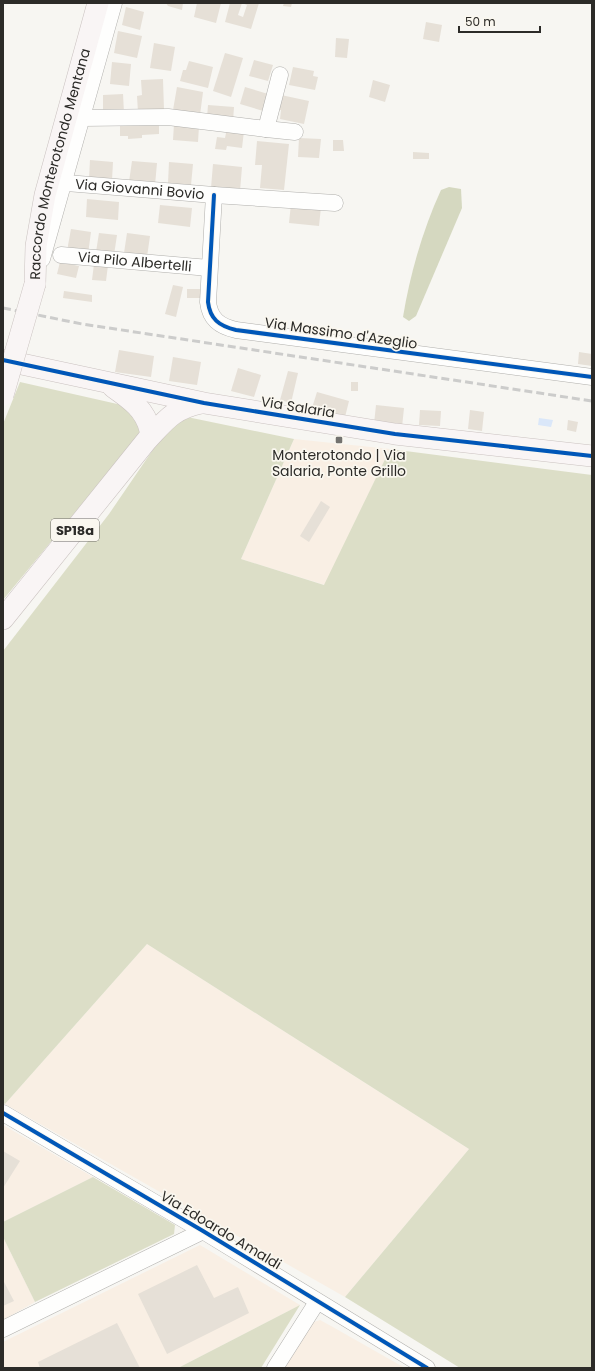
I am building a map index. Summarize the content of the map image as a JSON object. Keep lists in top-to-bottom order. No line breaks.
{"streets":{"main road":["Raccordo Monterotondo Mentana","Via Salaria","SP18a"],"street":["Via Giovanni Bovio","Via Pilo Albertelli","Via Massimo d'Azeglio","Via Edoardo Amaldi"]},"crossings":[["Raccordo Monterotondo Mentana","Via Giovanni Bovio"],["Via Giovanni Bovio","Via Massimo d'Azeglio"],["Via Pilo Albertelli","Via Massimo d'Azeglio"]],"places":{"transit":["Monterotondo | Via Salaria, Ponte Grillo"]},"scale_bar":"50 m"}
